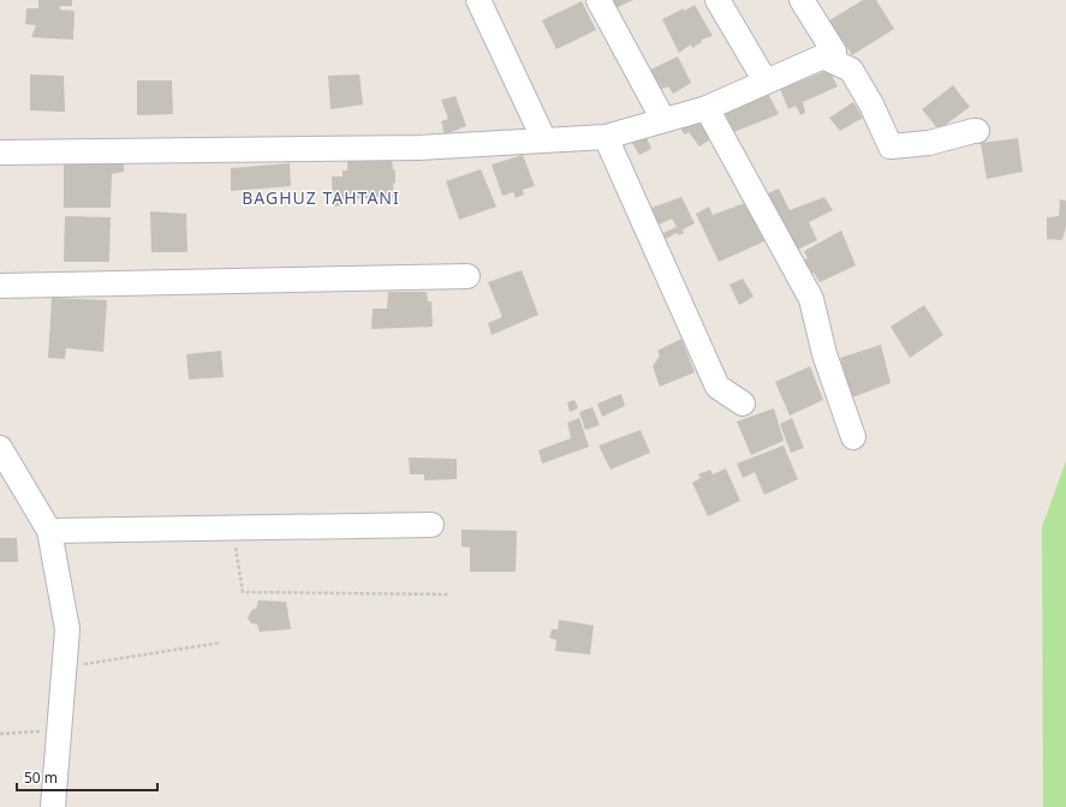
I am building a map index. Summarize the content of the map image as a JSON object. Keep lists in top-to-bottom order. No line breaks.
{"districts":["BAGHUZ TAHTANI"],"scale_bar":"50 m"}
